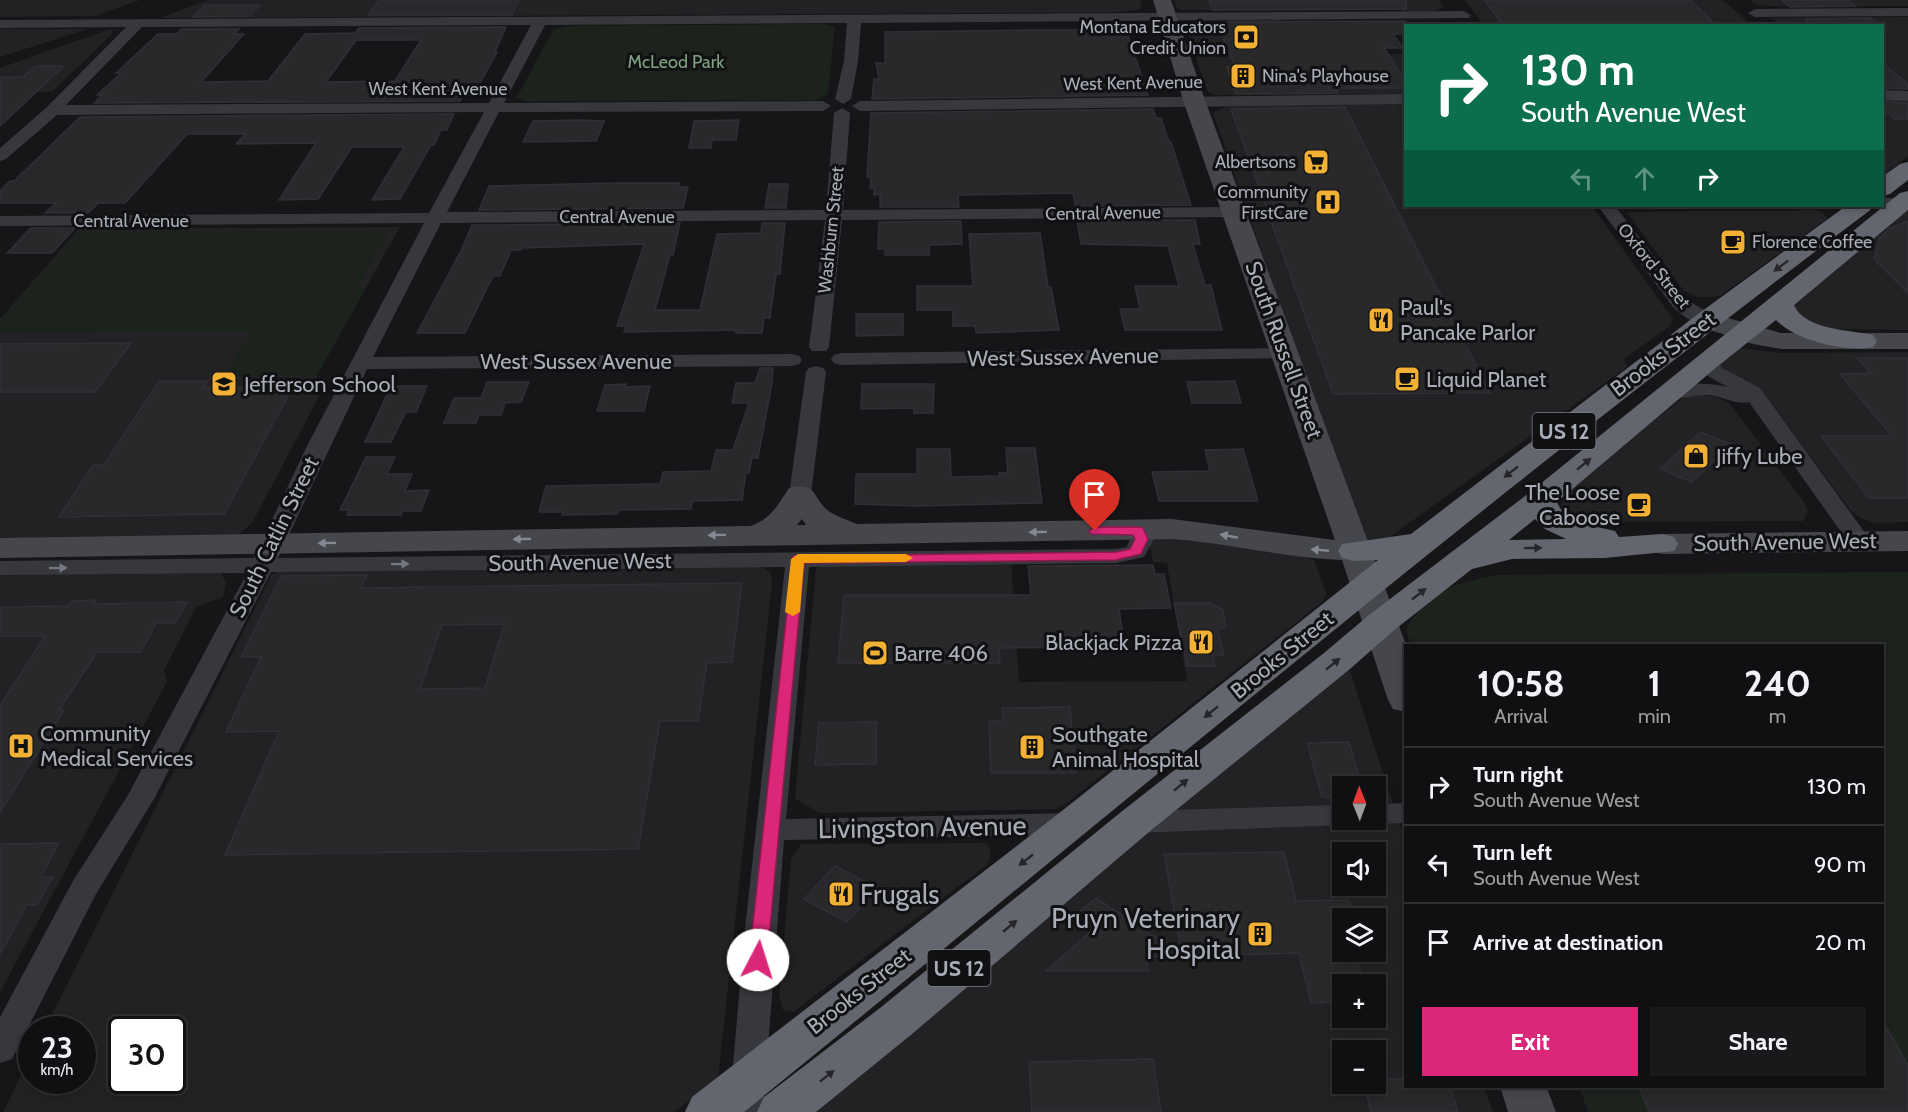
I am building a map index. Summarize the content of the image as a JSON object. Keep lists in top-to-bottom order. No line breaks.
{"streets":{"highway":["Brooks Street","US 12"],"street":["West Kent Avenue","Central Avenue","Washburn Street","Oxford Street","South Russell Street","West Sussex Avenue","South Catlin Street","South Avenue West","Livingston Avenue"]},"crossings":[["West Kent Avenue","Washburn Street"],["West Kent Avenue","South Russell Street"],["West Kent Avenue","South Catlin Street"],["Central Avenue","Washburn Street"],["Central Avenue","South Russell Street"],["Central Avenue","South Catlin Street"],["Oxford Street","Brooks Street"],["South Russell Street","Brooks Street"],["South Russell Street","West Sussex Avenue"],["South Russell Street","South Avenue West"],["Brooks Street","Livingston Avenue"],["West Sussex Avenue","South Catlin Street"],["South Catlin Street","South Avenue West"]],"parks":["McLeod Park"],"places":{"bank":["Montana Educators Credit Union"],"building":["Nina's Playhouse","Southgate Animal Hospital","Pruyn Veterinary Hospital"],"supermarket":["Albertsons"],"hospital":["Community FirstCare","Community Medical Services"],"cafe":["Florence Coffee","Liquid Planet","The Loose Caboose"],"restaurant":["Paul's Pancake Parlor","Blackjack Pizza","Frugals"],"school or university":["Jefferson School"],"shop":["Jiffy Lube"],"sports":["Barre 406"]},"north":"top","page":{"turn":["130 m","South Avenue West"],"eta":["10:58","Arrival","1","min","240","m"],"list":[{"name":"Turn right","note":"South Avenue West","value":"130 m"},{"name":"Turn left","note":"South Avenue West","value":"90 m"},{"name":"Arrive at destination","value":"20 m"}],"map_buttons":["+","−"],"buttons":["Exit","Share"],"speed":"23 km/h","limit":"30"}}
